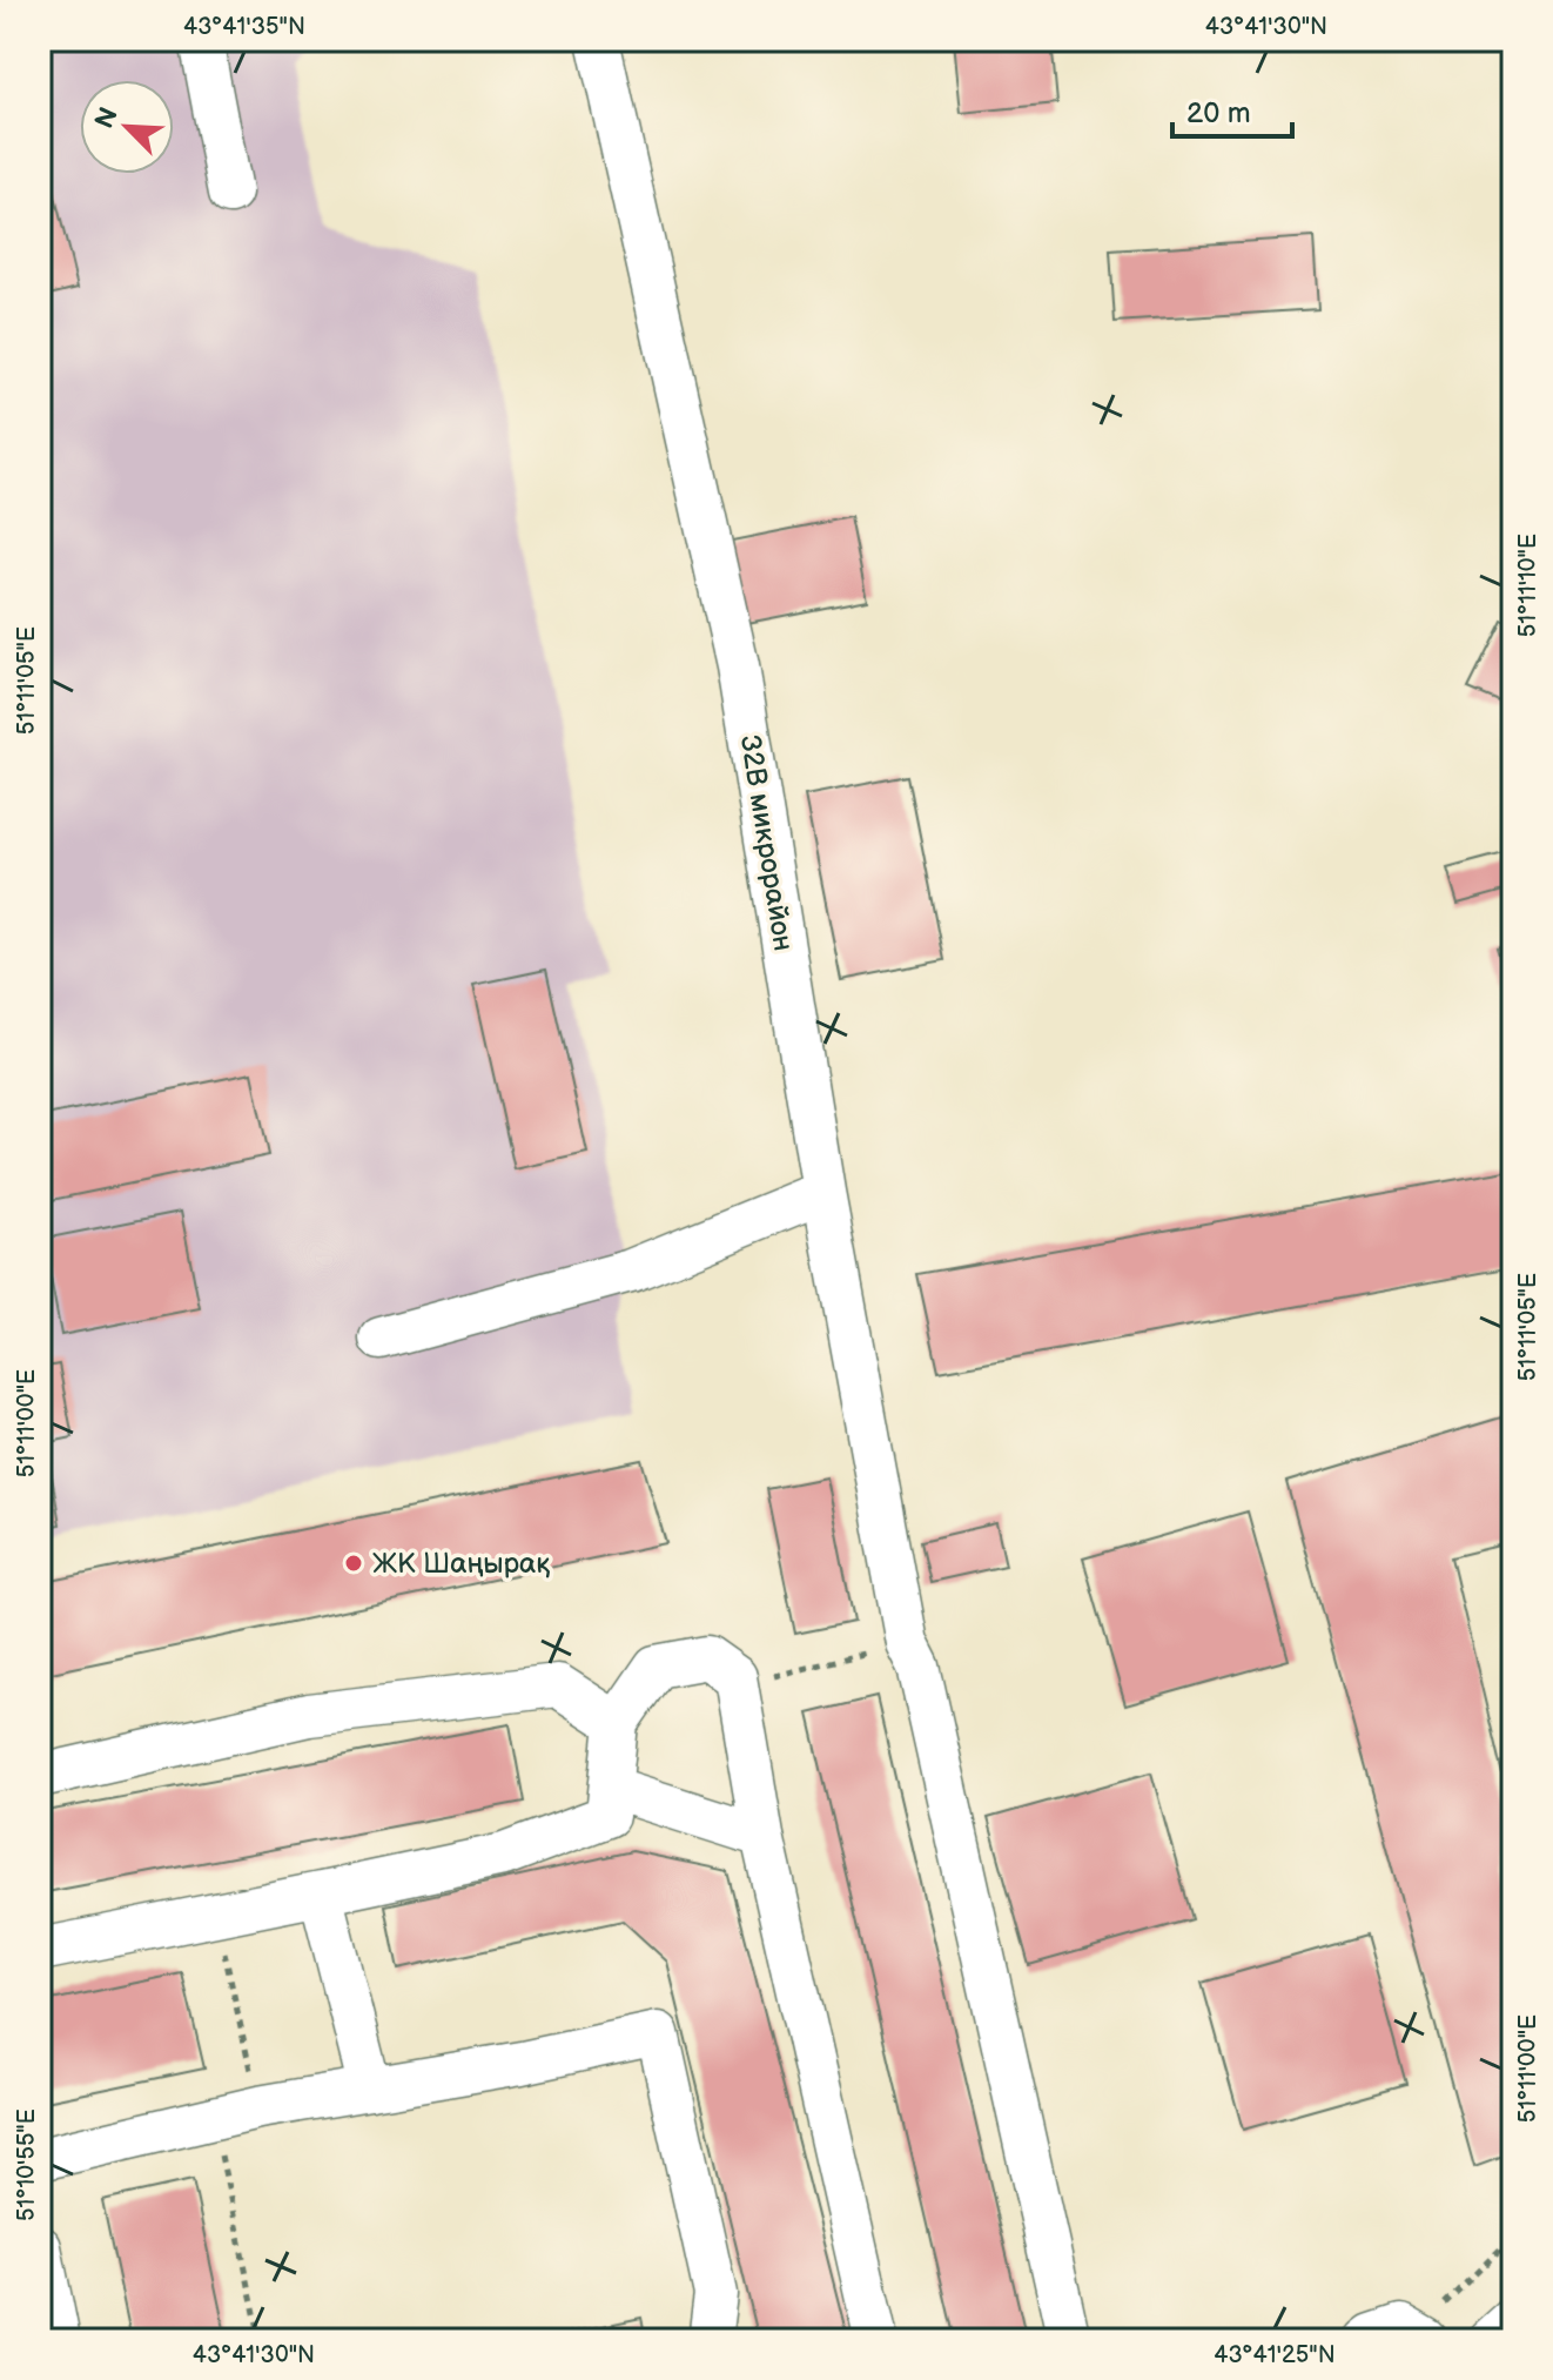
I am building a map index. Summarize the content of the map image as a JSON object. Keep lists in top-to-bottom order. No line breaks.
{"streets":{"street":["32В микрорайон"]},"places":["ЖК Шаңырақ"],"scale_bar":"20 m","north":"top left","coordinates":["43°41'35\"N","43°41'30\"N","51°11'10\"E","51°11'05\"E","51°11'00\"E","51°10'55\"E","43°41'25\"N"]}
